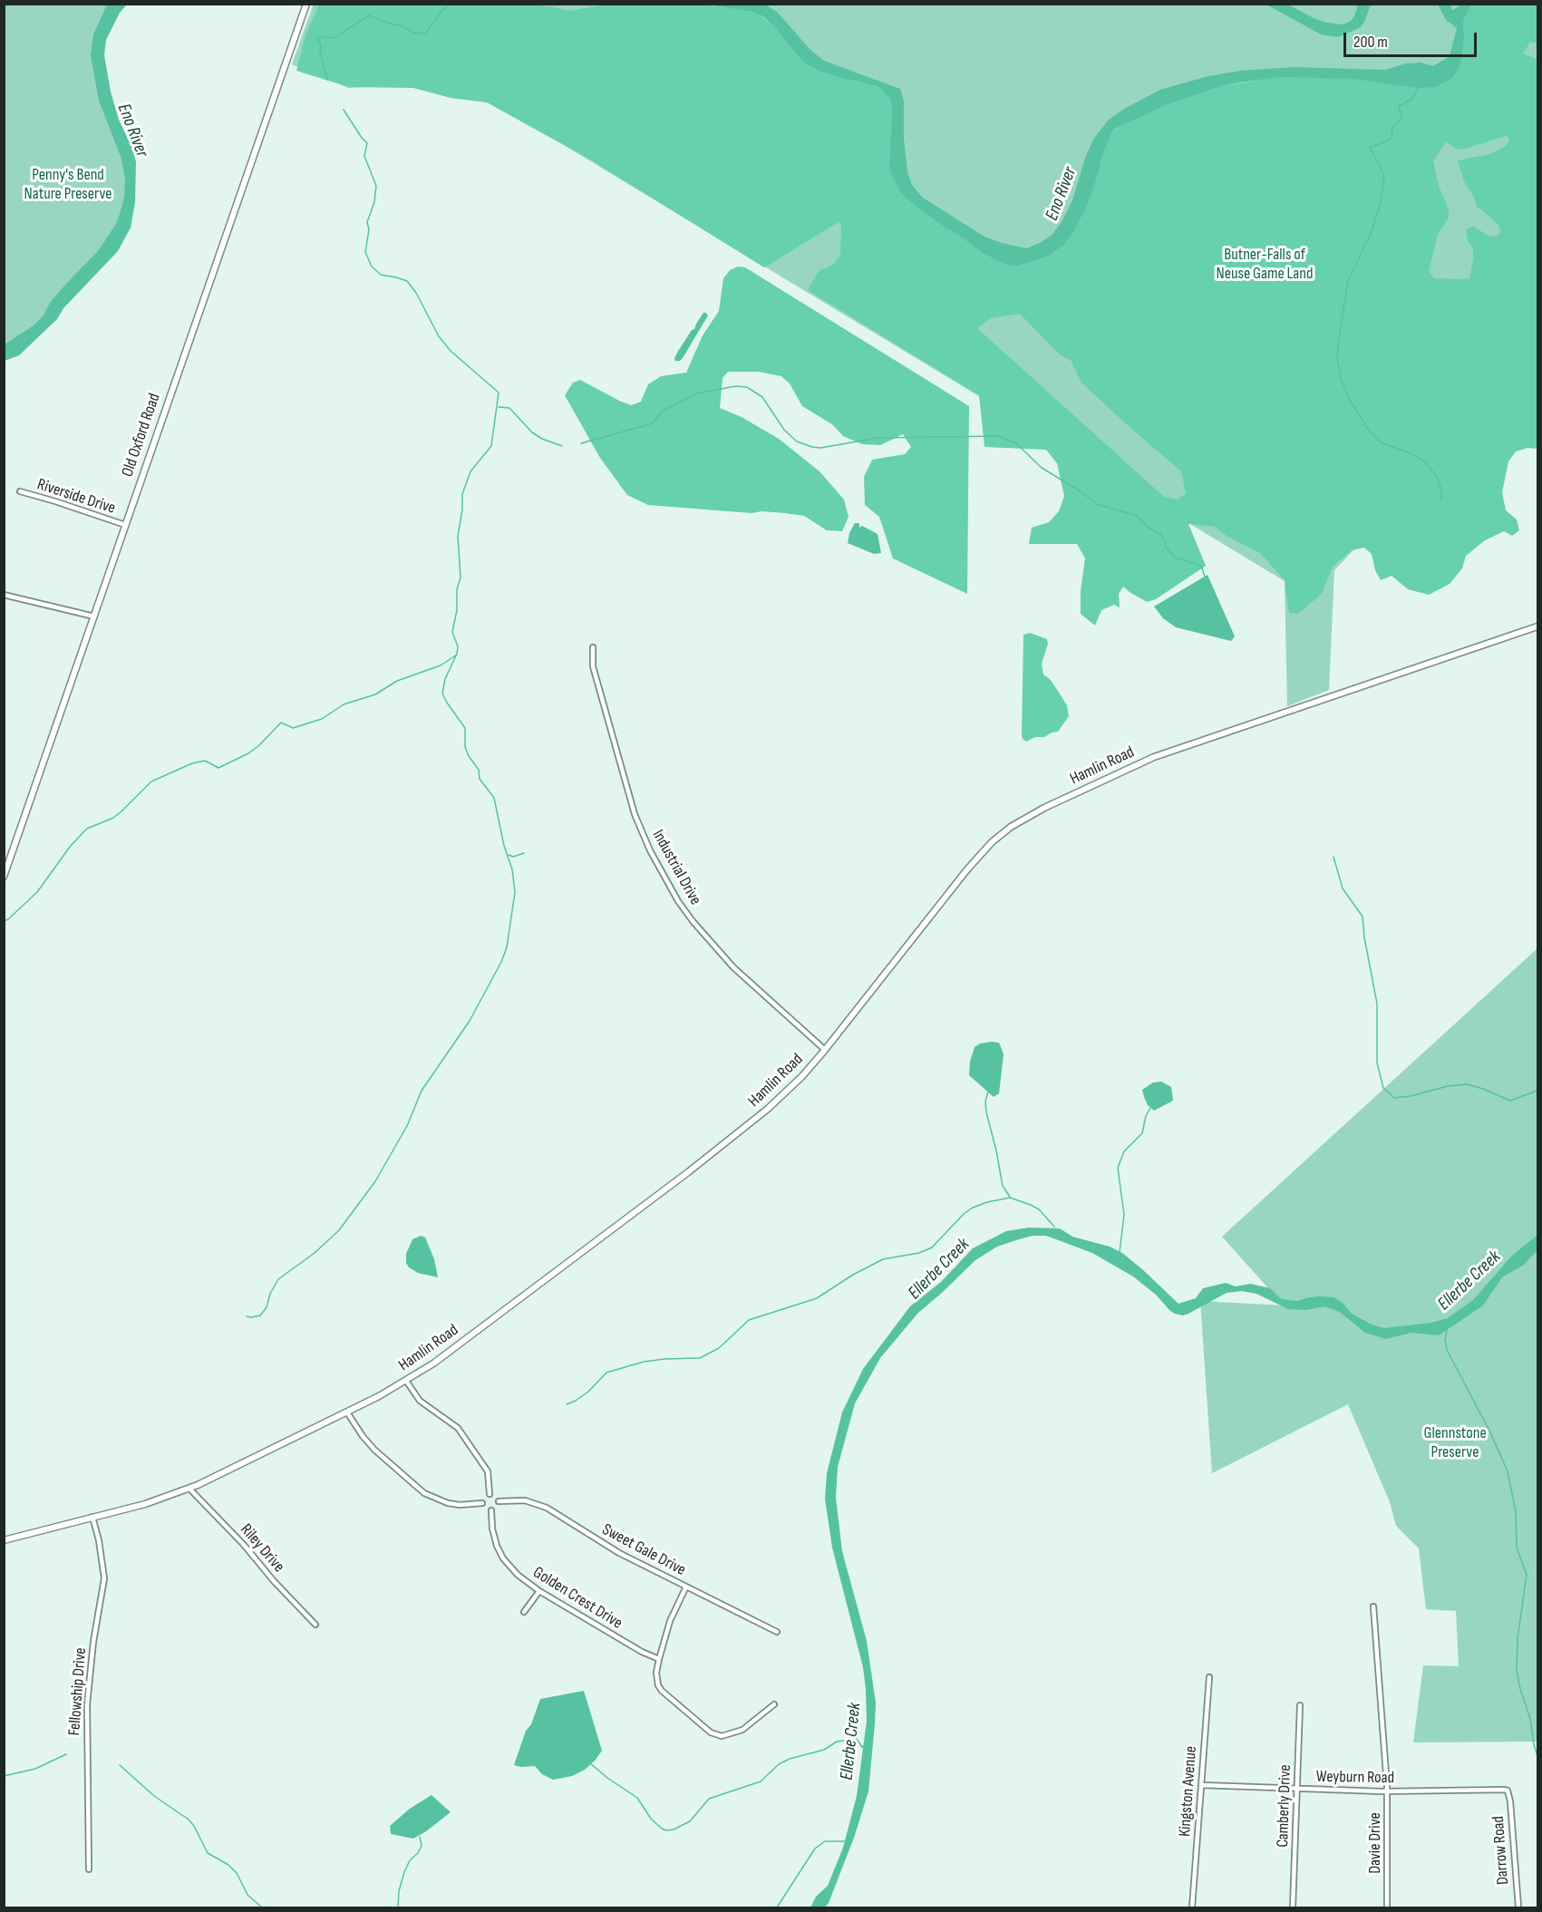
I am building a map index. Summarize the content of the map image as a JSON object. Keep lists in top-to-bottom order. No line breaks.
{"streets":{"street":["Old Oxford Road","Riverside Drive","Hamlin Road","Industrial Drive","Riley Drive","Sweet Gale Drive","Golden Crest Drive","Fellowship Drive","Weyburn Road","Kingston Avenue","Camberly Drive","Davie Drive","Darrow Road"]},"crossings":[["Old Oxford Road","Riverside Drive"],["Hamlin Road","Industrial Drive"],["Hamlin Road","Riley Drive"],["Hamlin Road","Fellowship Drive"],["Sweet Gale Drive","Golden Crest Drive"],["Weyburn Road","Kingston Avenue"],["Weyburn Road","Camberly Drive"],["Weyburn Road","Davie Drive"],["Weyburn Road","Darrow Road"]],"water":["Eno River","Ellerbe Creek"],"parks":["Penny's Bend Nature Preserve","Butner-Falls of Neuse Game Land","Glennstone Preserve"],"scale_bar":"200 m"}
